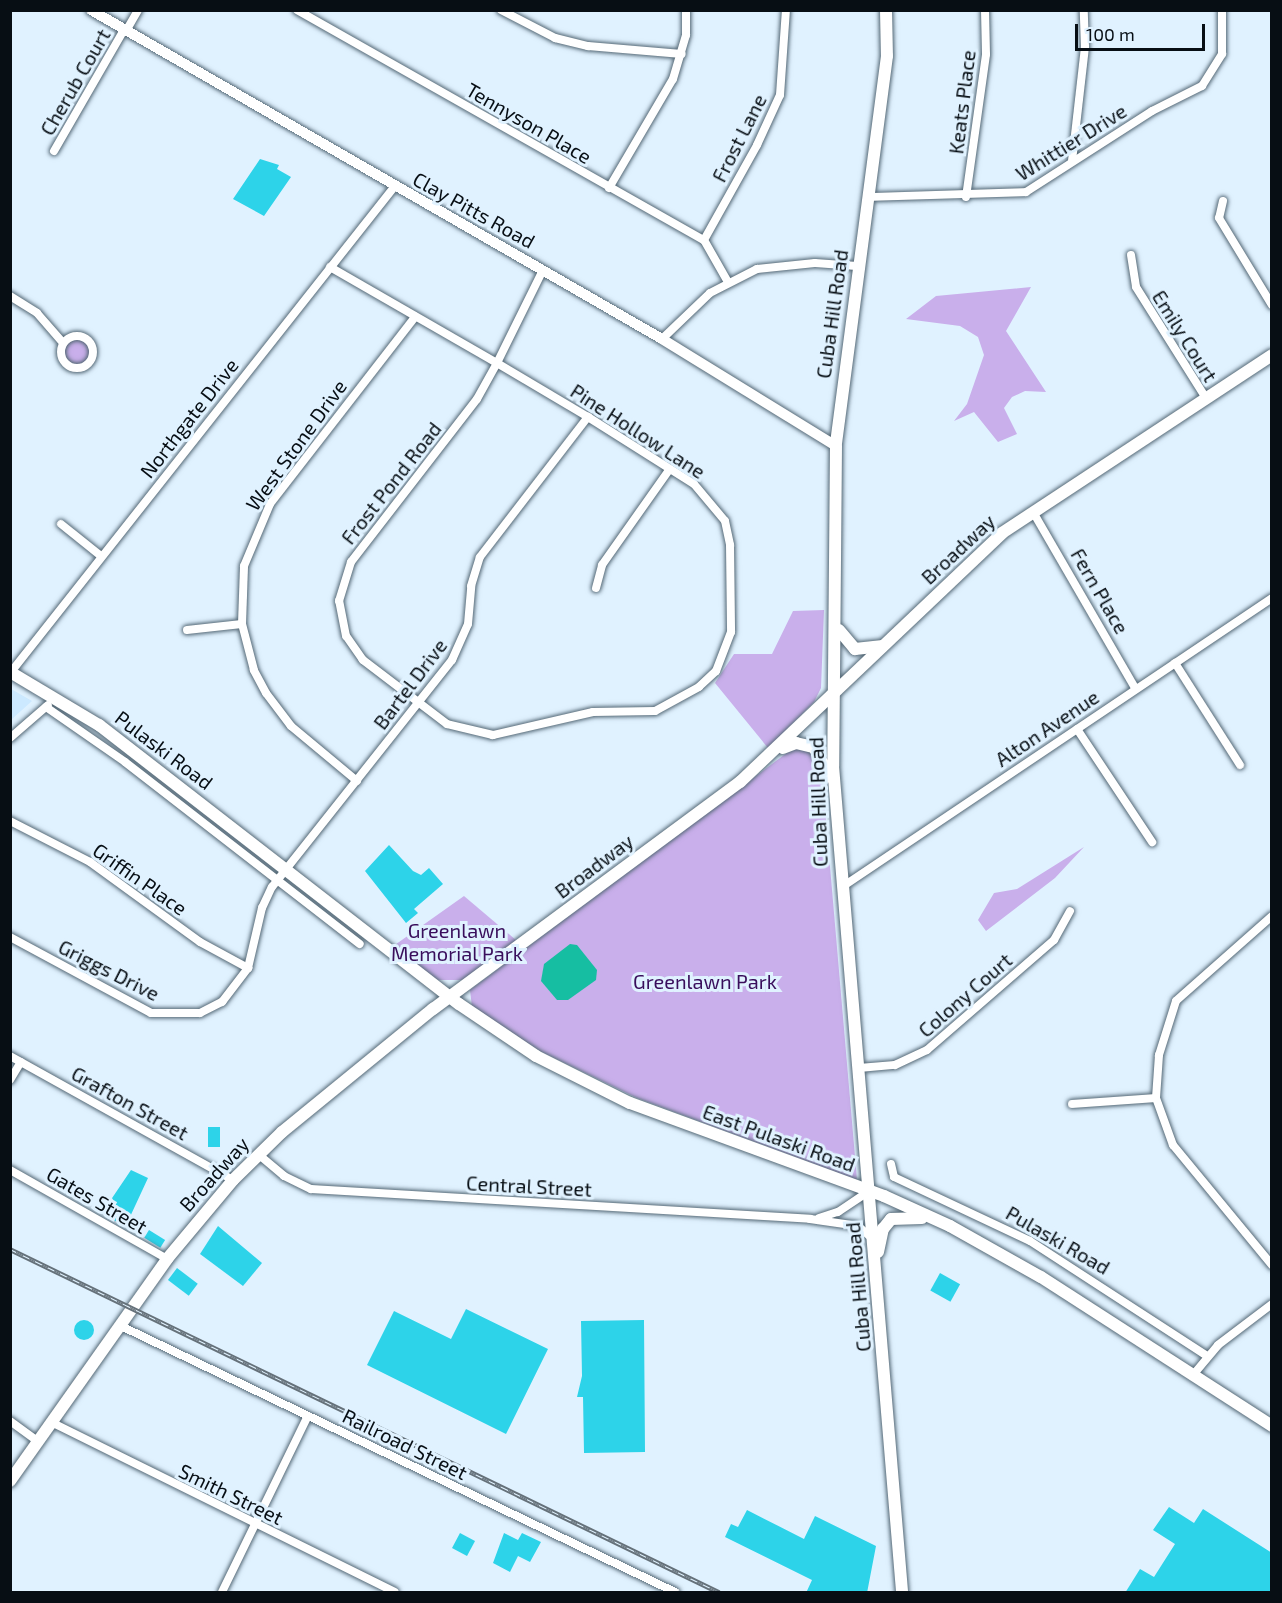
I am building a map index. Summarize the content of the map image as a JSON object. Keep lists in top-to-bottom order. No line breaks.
{"streets":{"main road":["Cuba Hill Road","Broadway","Pulaski Road","East Pulaski Road"],"street":["Cherub Court","Keats Place","Tennyson Place","Frost Lane","Whittier Drive","Clay Pitts Road","Emily Court","Northgate Drive","Pine Hollow Lane","West Stone Drive","Frost Pond Road","Fern Place","Bartel Drive","Alton Avenue","Griffin Place","Griggs Drive","Colony Court","Grafton Street","Central Street","Gates Street","Railroad Street","Smith Street"]},"crossings":[["Cherub Court","Clay Pitts Road"],["Keats Place","Whittier Drive"],["Tennyson Place","Frost Lane"],["Whittier Drive","Cuba Hill Road"],["Clay Pitts Road","Cuba Hill Road"],["Clay Pitts Road","Northgate Drive"],["Clay Pitts Road","Frost Pond Road"],["Cuba Hill Road","Broadway"],["Cuba Hill Road","Alton Avenue"],["Cuba Hill Road","Colony Court"],["Cuba Hill Road","East Pulaski Road"],["Cuba Hill Road","Central Street"],["Emily Court","Broadway"],["Northgate Drive","Pine Hollow Lane"],["Northgate Drive","Pulaski Road"],["Pine Hollow Lane","West Stone Drive"],["Pine Hollow Lane","Frost Pond Road"],["Pine Hollow Lane","Bartel Drive"],["West Stone Drive","Bartel Drive"],["Frost Pond Road","Bartel Drive"],["Broadway","Fern Place"],["Broadway","Grafton Street"],["Broadway","East Pulaski Road"],["Broadway","Central Street"],["Broadway","Gates Street"],["Broadway","Railroad Street"],["Broadway","Smith Street"],["Fern Place","Alton Avenue"],["Bartel Drive","Pulaski Road"],["Bartel Drive","Griggs Drive"],["Bartel Drive","East Pulaski Road"],["Pulaski Road","Griggs Drive"],["Pulaski Road","East Pulaski Road"],["Griffin Place","Griggs Drive"],["Griggs Drive","East Pulaski Road"],["East Pulaski Road","Central Street"]],"parks":["Greenlawn Memorial Park","Greenlawn Park"],"scale_bar":"100 m"}
